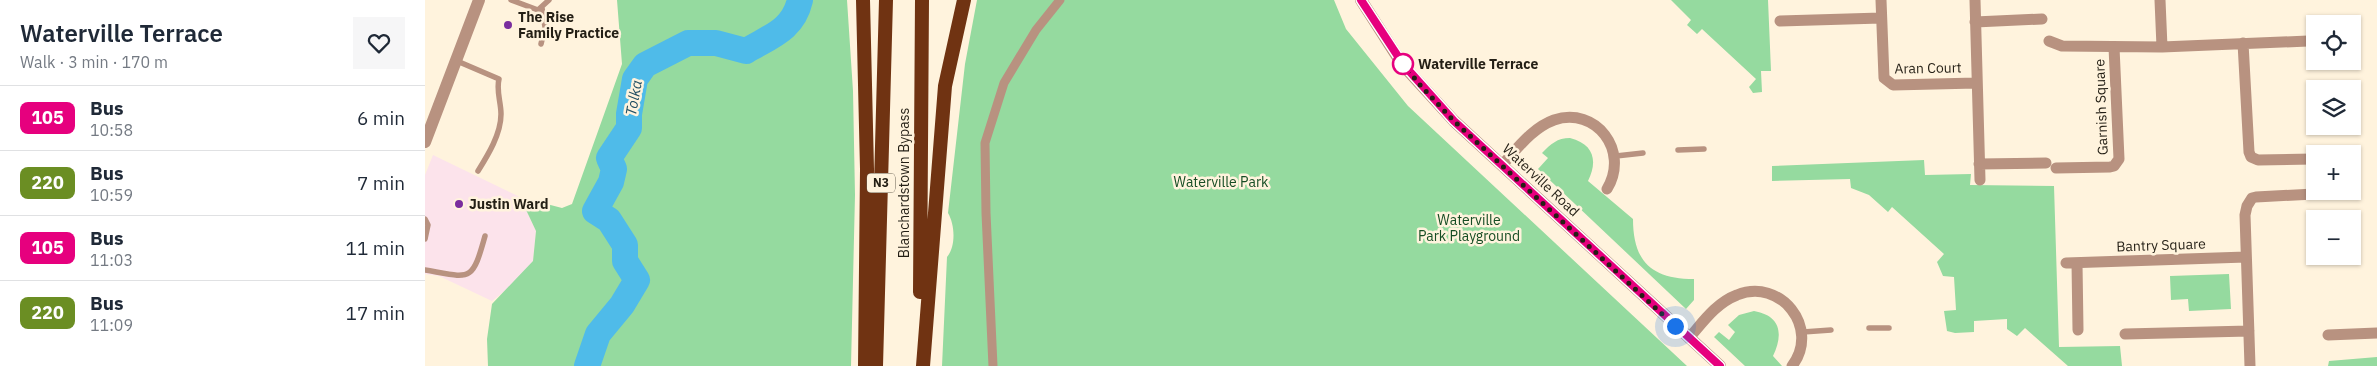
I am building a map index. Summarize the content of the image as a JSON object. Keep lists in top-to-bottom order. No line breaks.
{"streets":{"highway":["N3","Blanchardstown Bypass"],"street":["Aran Court","Garnish Square","Waterville Road","Bantry Square"]},"crossings":[["Aran Court","Garnish Square"]],"water":["Tolka"],"parks":["Waterville Park","Waterville Park Playground"],"places":["The Rise Family Practice","Waterville Terrace","Justin Ward"],"lines":["bus line 105"],"page":{"heading":["Waterville Terrace","Walk · 3 min · 170 m"],"map_buttons":["+","−"],"list":[{"mark":"105","name":"Bus","note":"10:58","value":"6 min"},{"mark":"220","name":"Bus","note":"10:59","value":"7 min"},{"mark":"105","name":"Bus","note":"11:03","value":"11 min"},{"mark":"220","name":"Bus","note":"11:09","value":"17 min"}]}}
